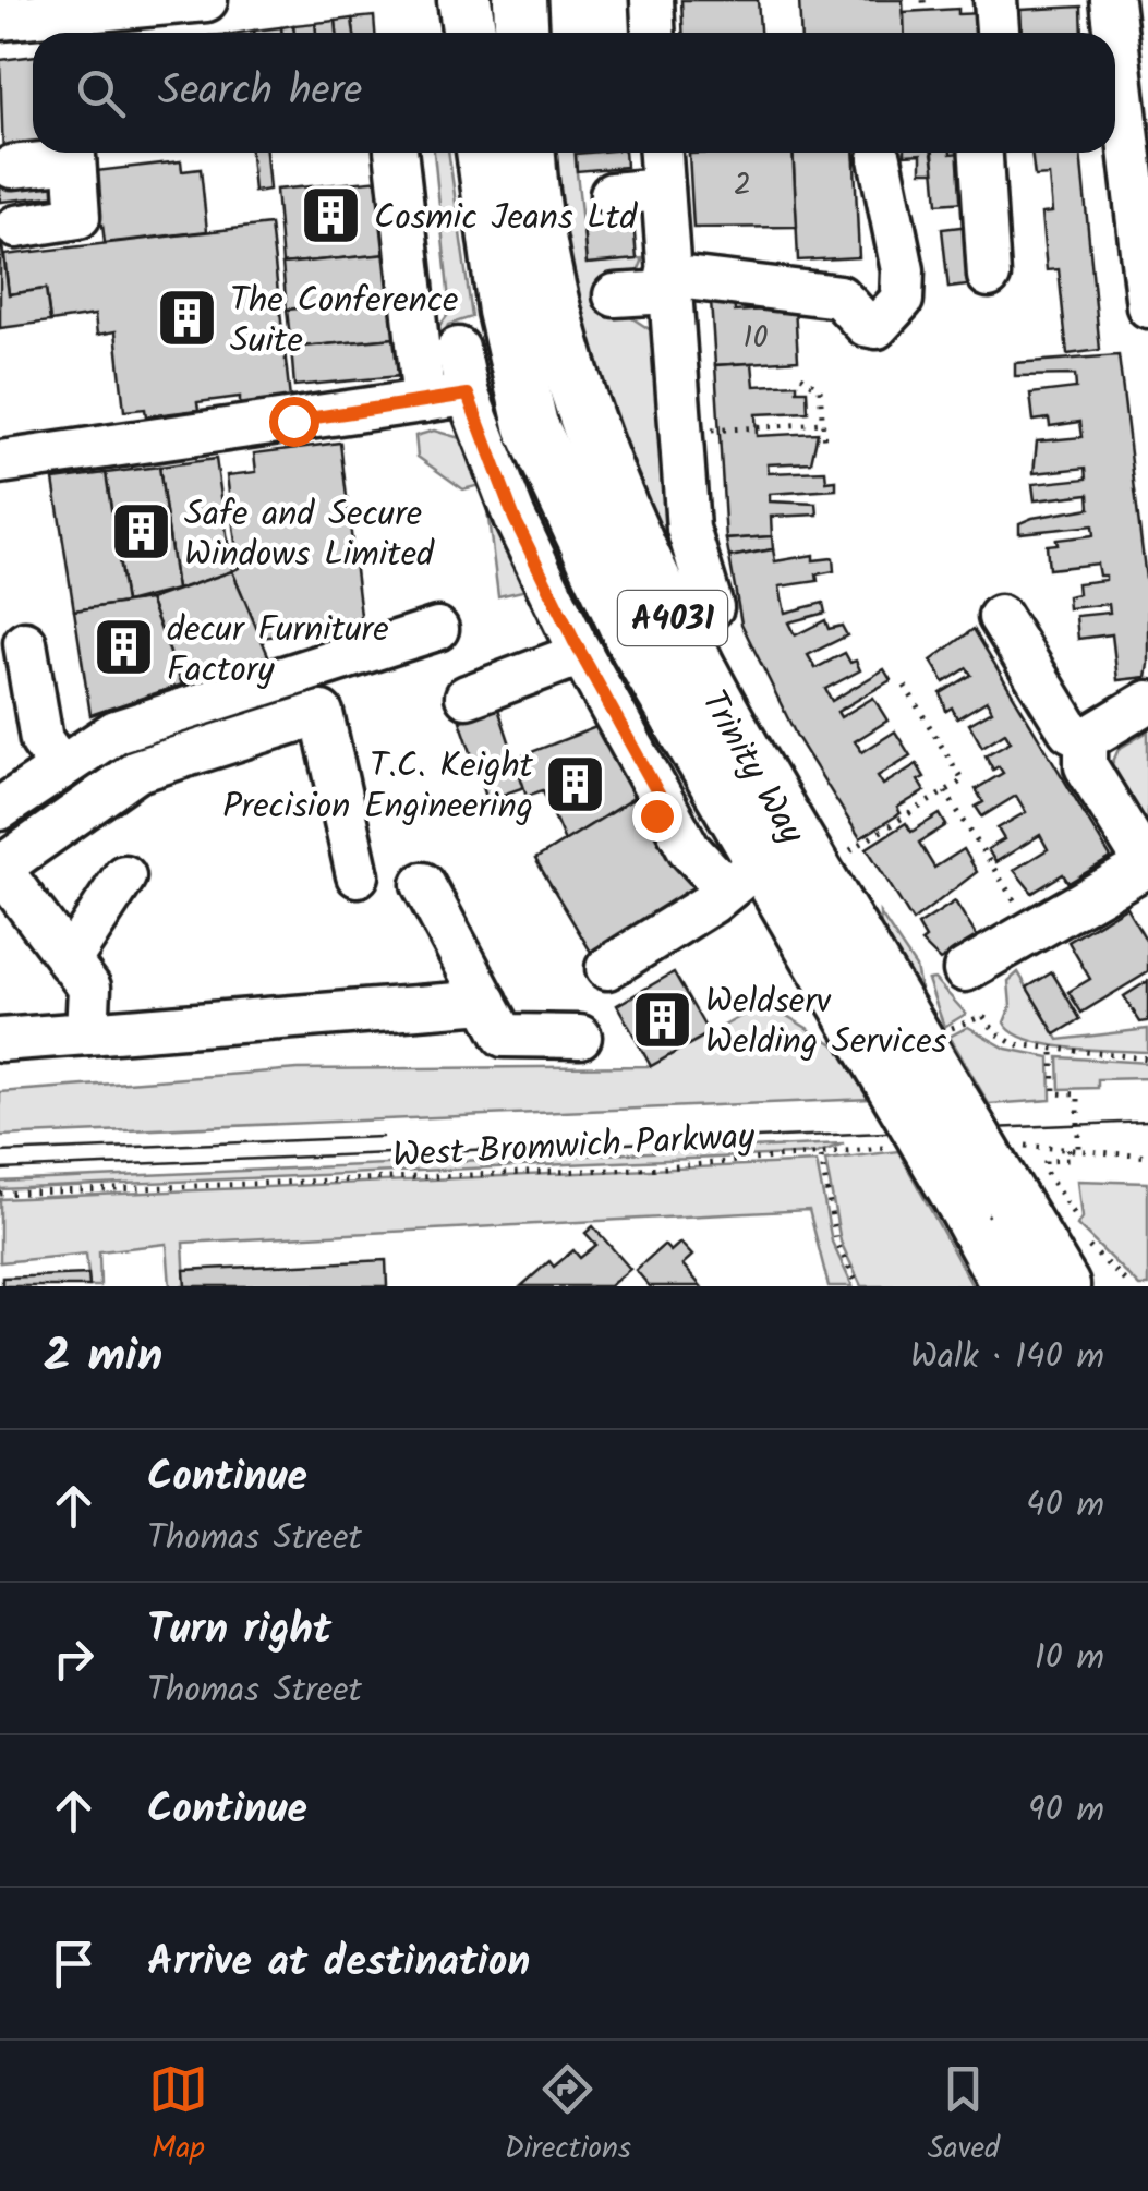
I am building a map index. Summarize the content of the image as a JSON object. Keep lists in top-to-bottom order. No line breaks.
{"streets":{"main road":["A4031","Trinity Way"],"path":["West Bromwich Parkway"]},"places":{"building":["Cosmic Jeans Ltd","The Conference Suite","Safe and Secure Windows Limited","decur Furniture Factory","T.C. Keight Precision Engineering","Weldserv Welding Services"]},"house_numbers":["2","10"],"page":{"search":"Search here","heading":["2 min","Walk · 140 m"],"list":[["Continue","Thomas Street","40 m"],["Turn right","Thomas Street","10 m"],["Continue","90 m"],"Arrive at destination"],"nav":["Map","Directions","Saved"]}}
